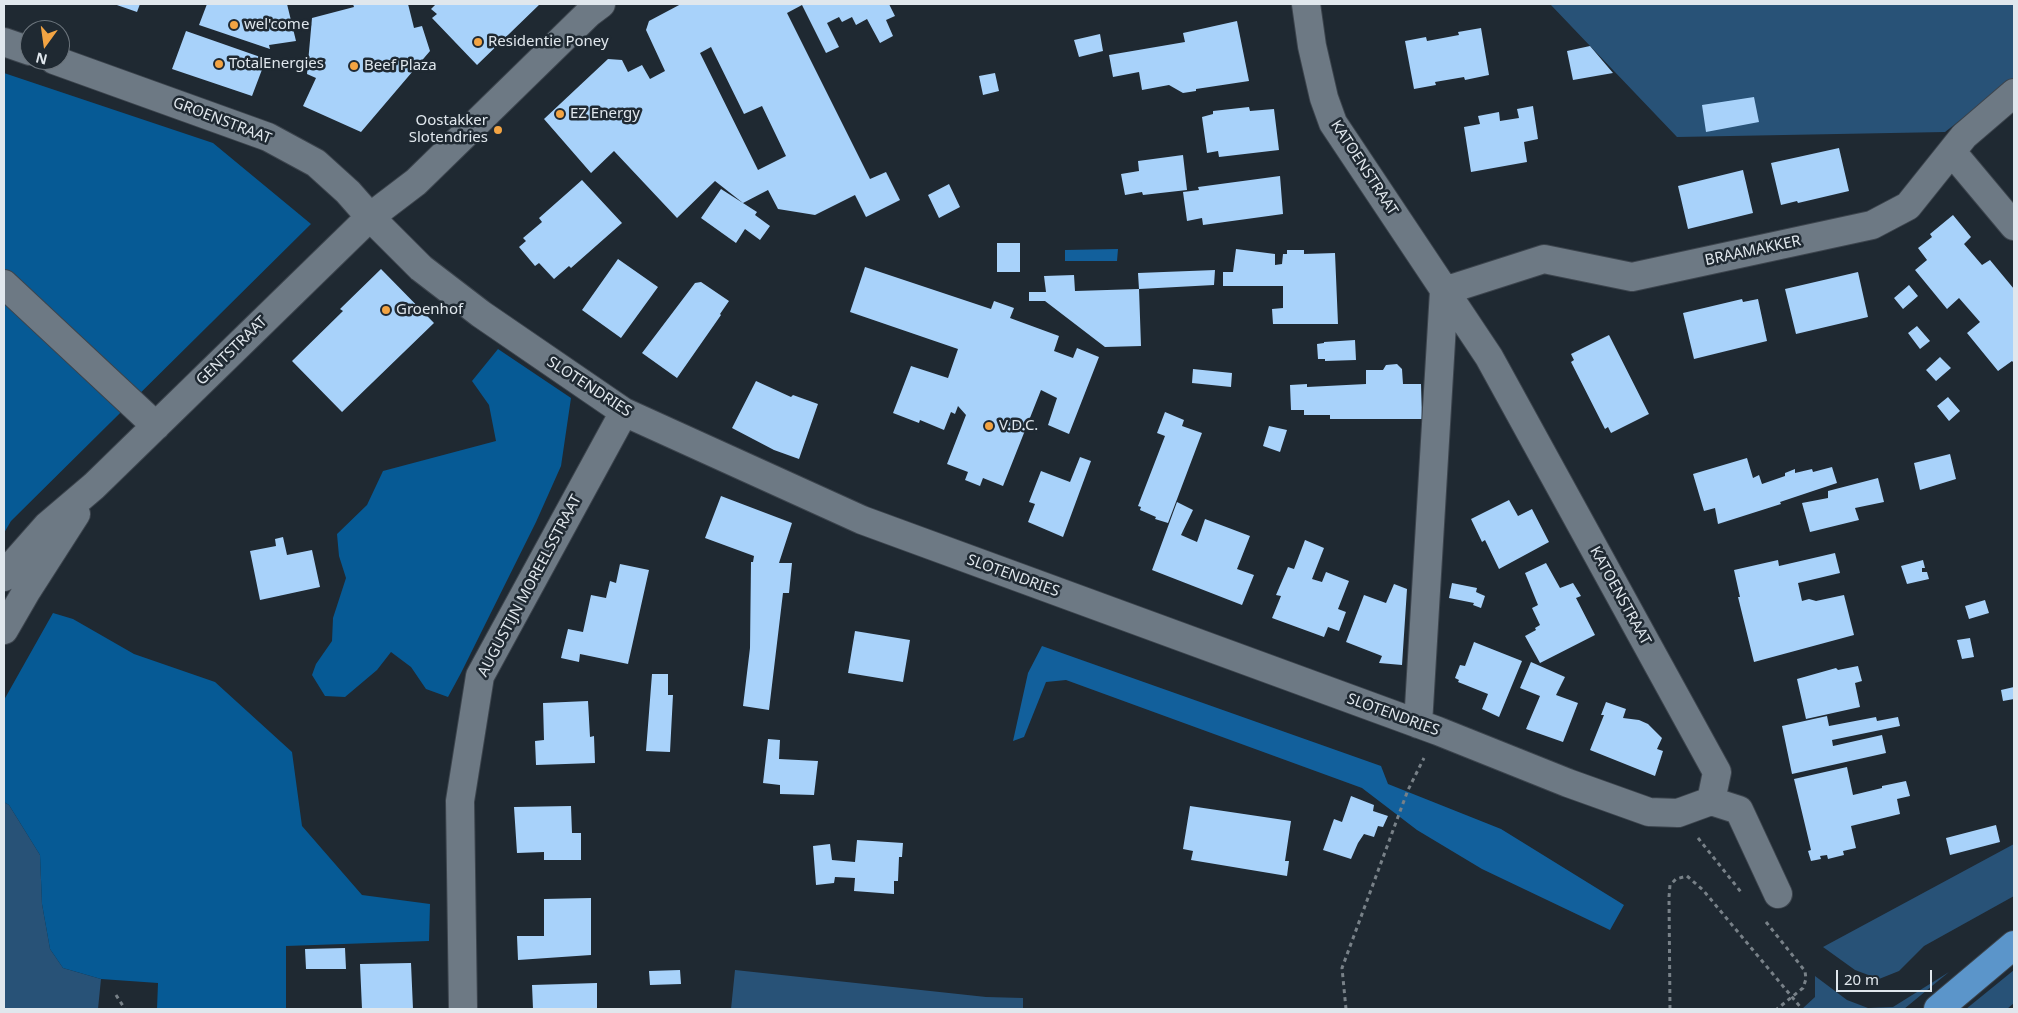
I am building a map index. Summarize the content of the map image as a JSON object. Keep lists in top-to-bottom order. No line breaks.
{"streets":{"street":["GROENSTRAAT","KATOENSTRAAT","BRAAMAKKER","GENTSTRAAT","SLOTENDRIES","AUGUSTIJN MOREELSSTRAAT"]},"crossings":[["GROENSTRAAT","GENTSTRAAT"],["GROENSTRAAT","SLOTENDRIES"],["KATOENSTRAAT","BRAAMAKKER"],["KATOENSTRAAT","SLOTENDRIES"],["GENTSTRAAT","SLOTENDRIES"],["SLOTENDRIES","AUGUSTIJN MOREELSSTRAAT"]],"places":["wel'come","Residentie Poney","TotalEnergies","Beef Plaza","EZ Energy","Oostakker Slotendries","Groenhof","V.D.C."],"scale_bar":"20 m","north":"bottom"}
